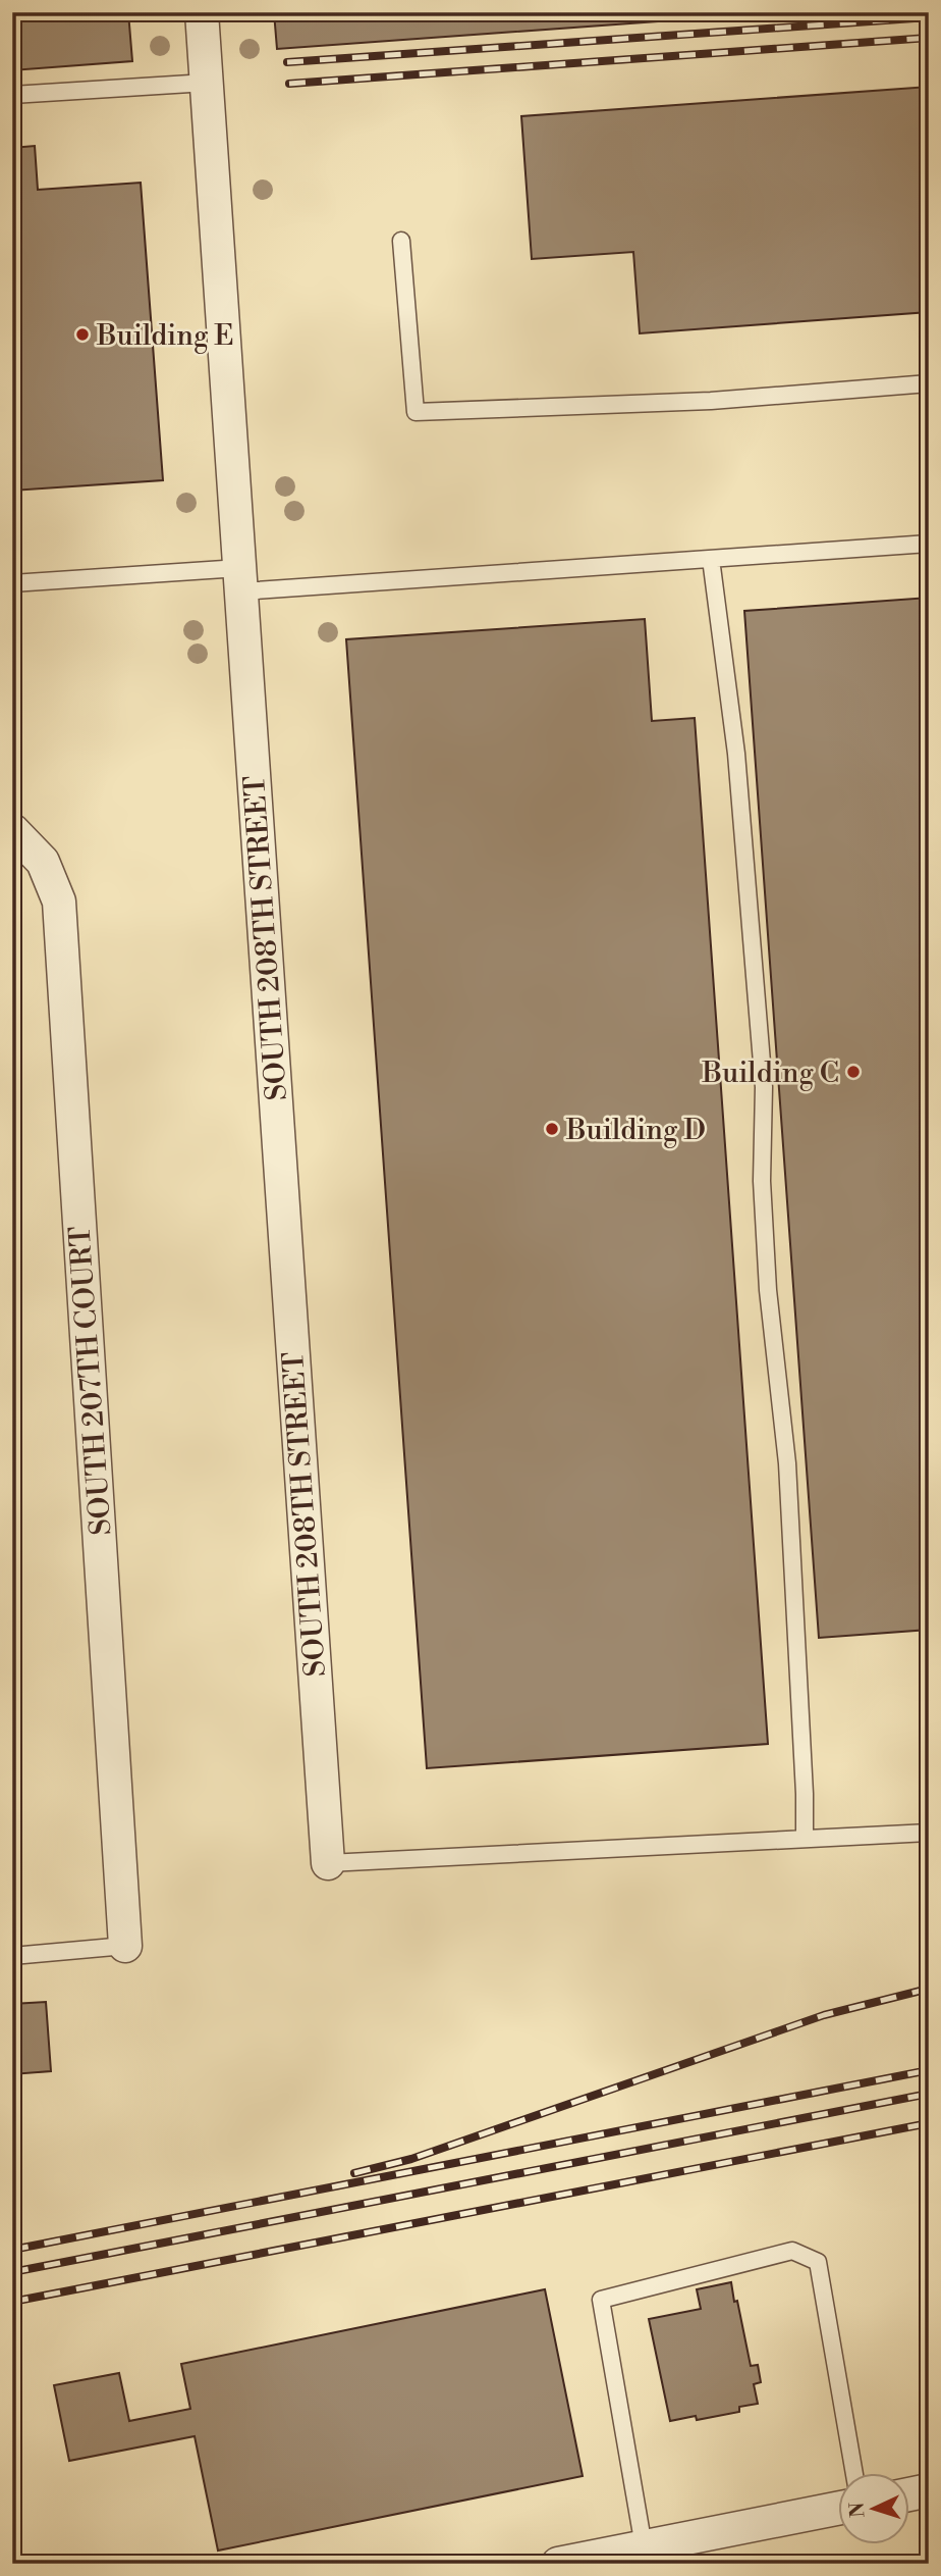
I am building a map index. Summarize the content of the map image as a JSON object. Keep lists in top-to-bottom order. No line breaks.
{"streets":{"street":["SOUTH 208TH STREET","SOUTH 207TH COURT"]},"places":["Building E","Building C","Building D"],"north":"left"}
